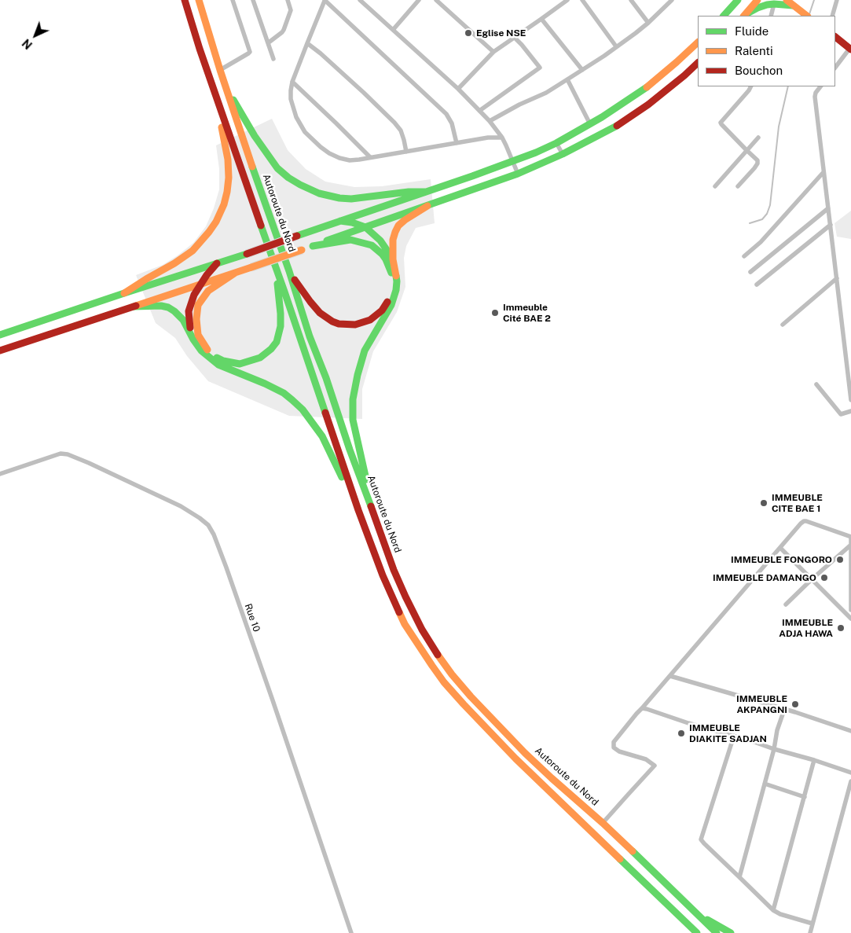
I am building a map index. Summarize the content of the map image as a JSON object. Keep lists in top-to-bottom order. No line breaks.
{"streets":{"main road":["Autoroute du Nord"],"street":["Rue 10"]},"places":["Eglise NSE","Immeuble Cité BAE 2","IMMEUBLE CITE BAE 1","IMMEUBLE FONGORO","IMMEUBLE DAMANGO","IMMEUBLE ADJA HAWA","IMMEUBLE AKPANGNI","IMMEUBLE DIAKITE SADJAN"],"legend":["Fluide","Ralenti","Bouchon"],"north":"bottom left"}
